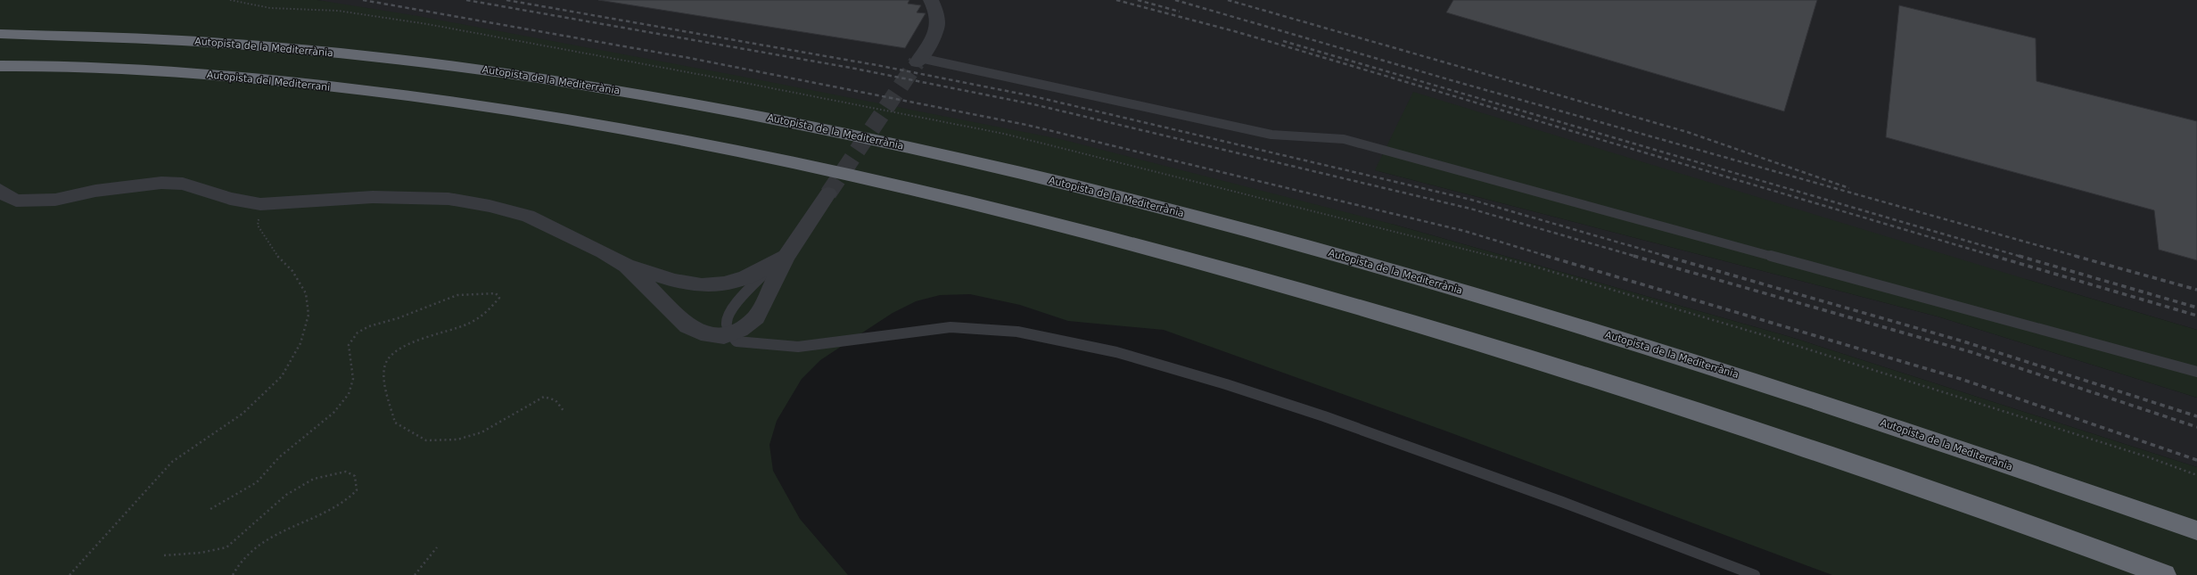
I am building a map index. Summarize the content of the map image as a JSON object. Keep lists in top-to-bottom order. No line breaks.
{"streets":{"highway":["Autopista de la Mediterrània","Autopista del Mediterrani"]}}
